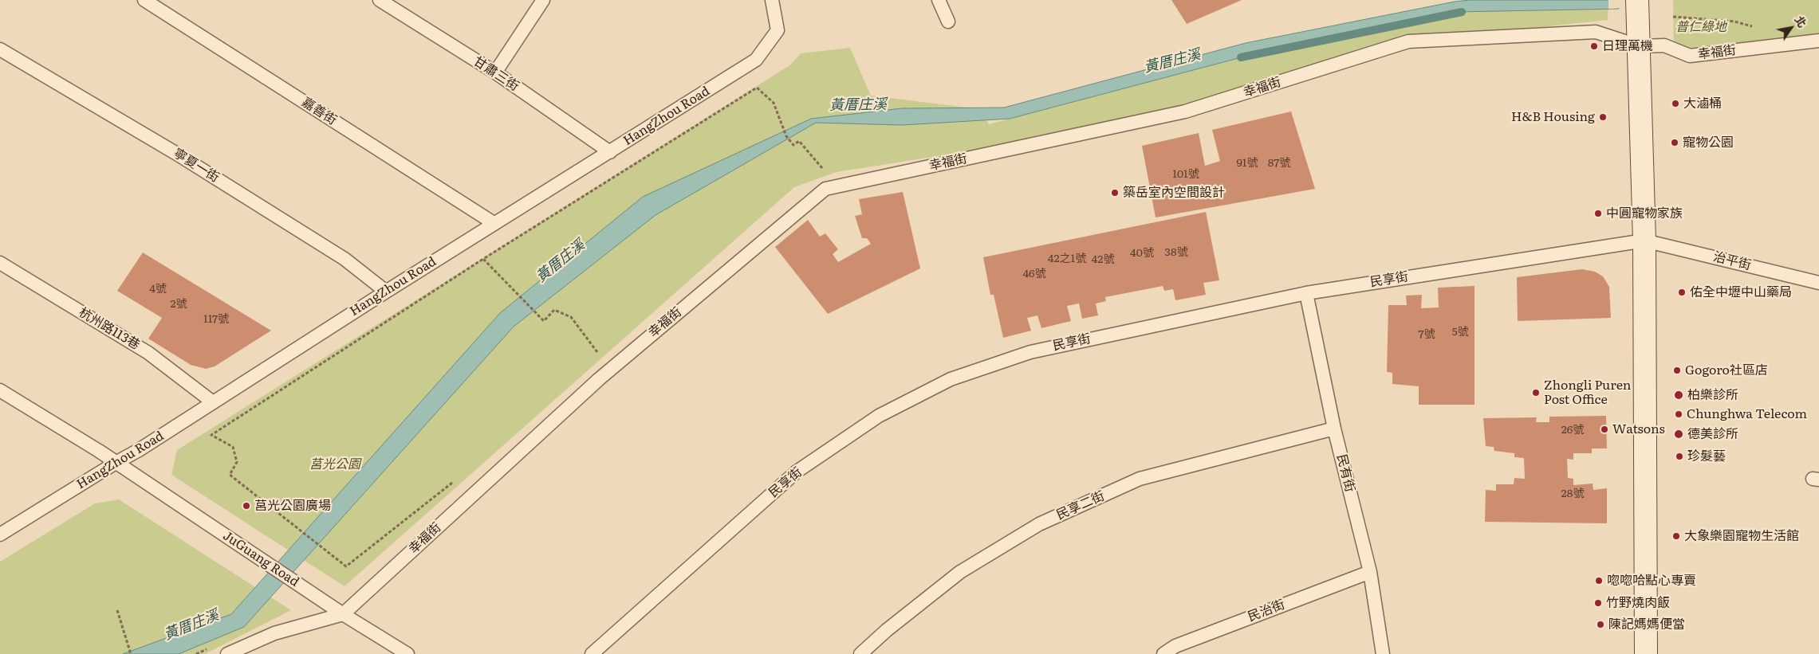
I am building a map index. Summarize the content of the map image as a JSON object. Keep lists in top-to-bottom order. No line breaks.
{"streets":{"lane":["幸福街","甘肅三街","嘉善街","HangZhou Road","寧夏一街","治平街","民享街","杭州路113巷","民有街","民享二街","JuGuang Road","民治街"]},"crossings":[["幸福街","JuGuang Road"],["甘肅三街","HangZhou Road"],["嘉善街","HangZhou Road"],["HangZhou Road","寧夏一街"],["HangZhou Road","杭州路113巷"],["HangZhou Road","JuGuang Road"],["治平街","民享街"],["民享街","民有街"],["民有街","民享二街"],["民有街","民治街"]],"water":["黃厝庄溪"],"parks":["普仁綠地","莒光公園"],"places":["日理萬機","大滷桶","H&B Housing","寵物公園","築岳室內空間設計","中圓寵物家族","佑全中壢中山藥局","Gogoro社區店","Zhongli Puren Post Office","柏樂診所","Chunghwa Telecom","Watsons","德美診所","珍髮藝","莒光公園廣場","大象樂園寵物生活館","唿唿哈點心專賣","竹野燒肉飯","陳記媽媽便當"],"house_numbers":["91號","87號","101號","38號","40號","42之1號","42號","46號","4號","2號","117號","5號","7號","26號","28號"],"north":"top right"}
